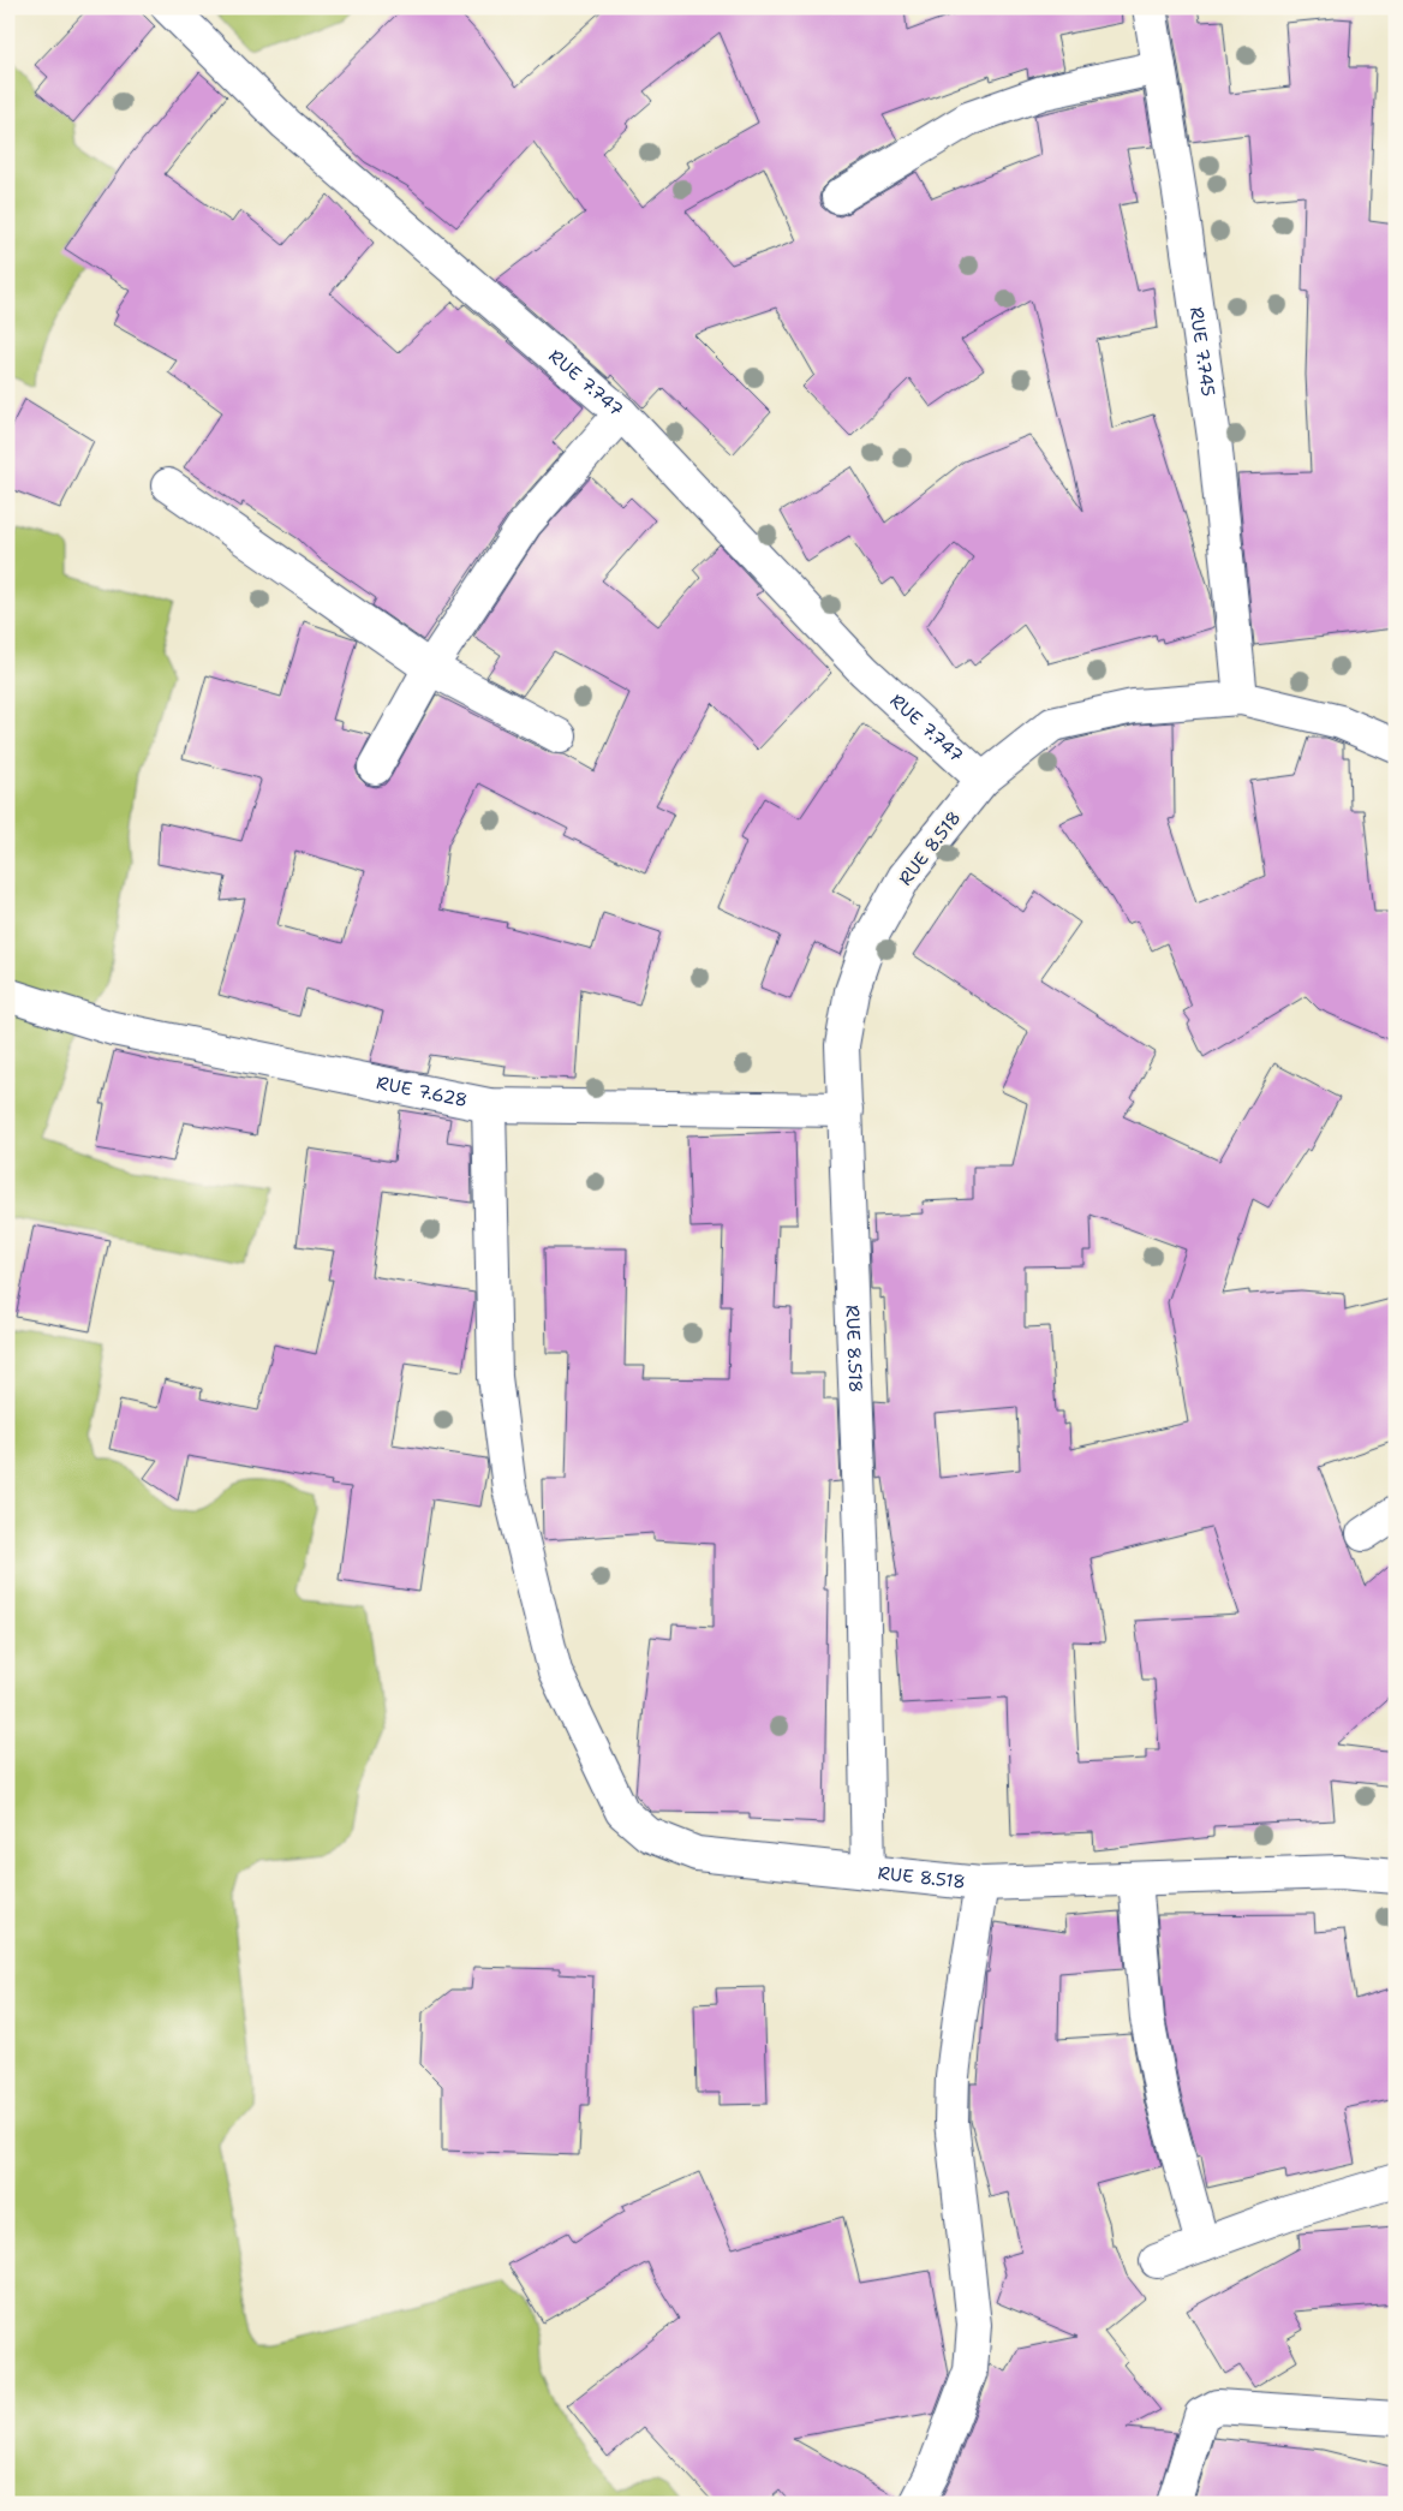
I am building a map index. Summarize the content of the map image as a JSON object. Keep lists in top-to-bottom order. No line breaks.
{"streets":{"street":["RUE 7.745","RUE 7.747","RUE 8.518","RUE 7.628"]},"crossings":[["RUE 7.745","RUE 8.518"],["RUE 7.747","RUE 8.518"],["RUE 8.518","RUE 7.628"]]}
